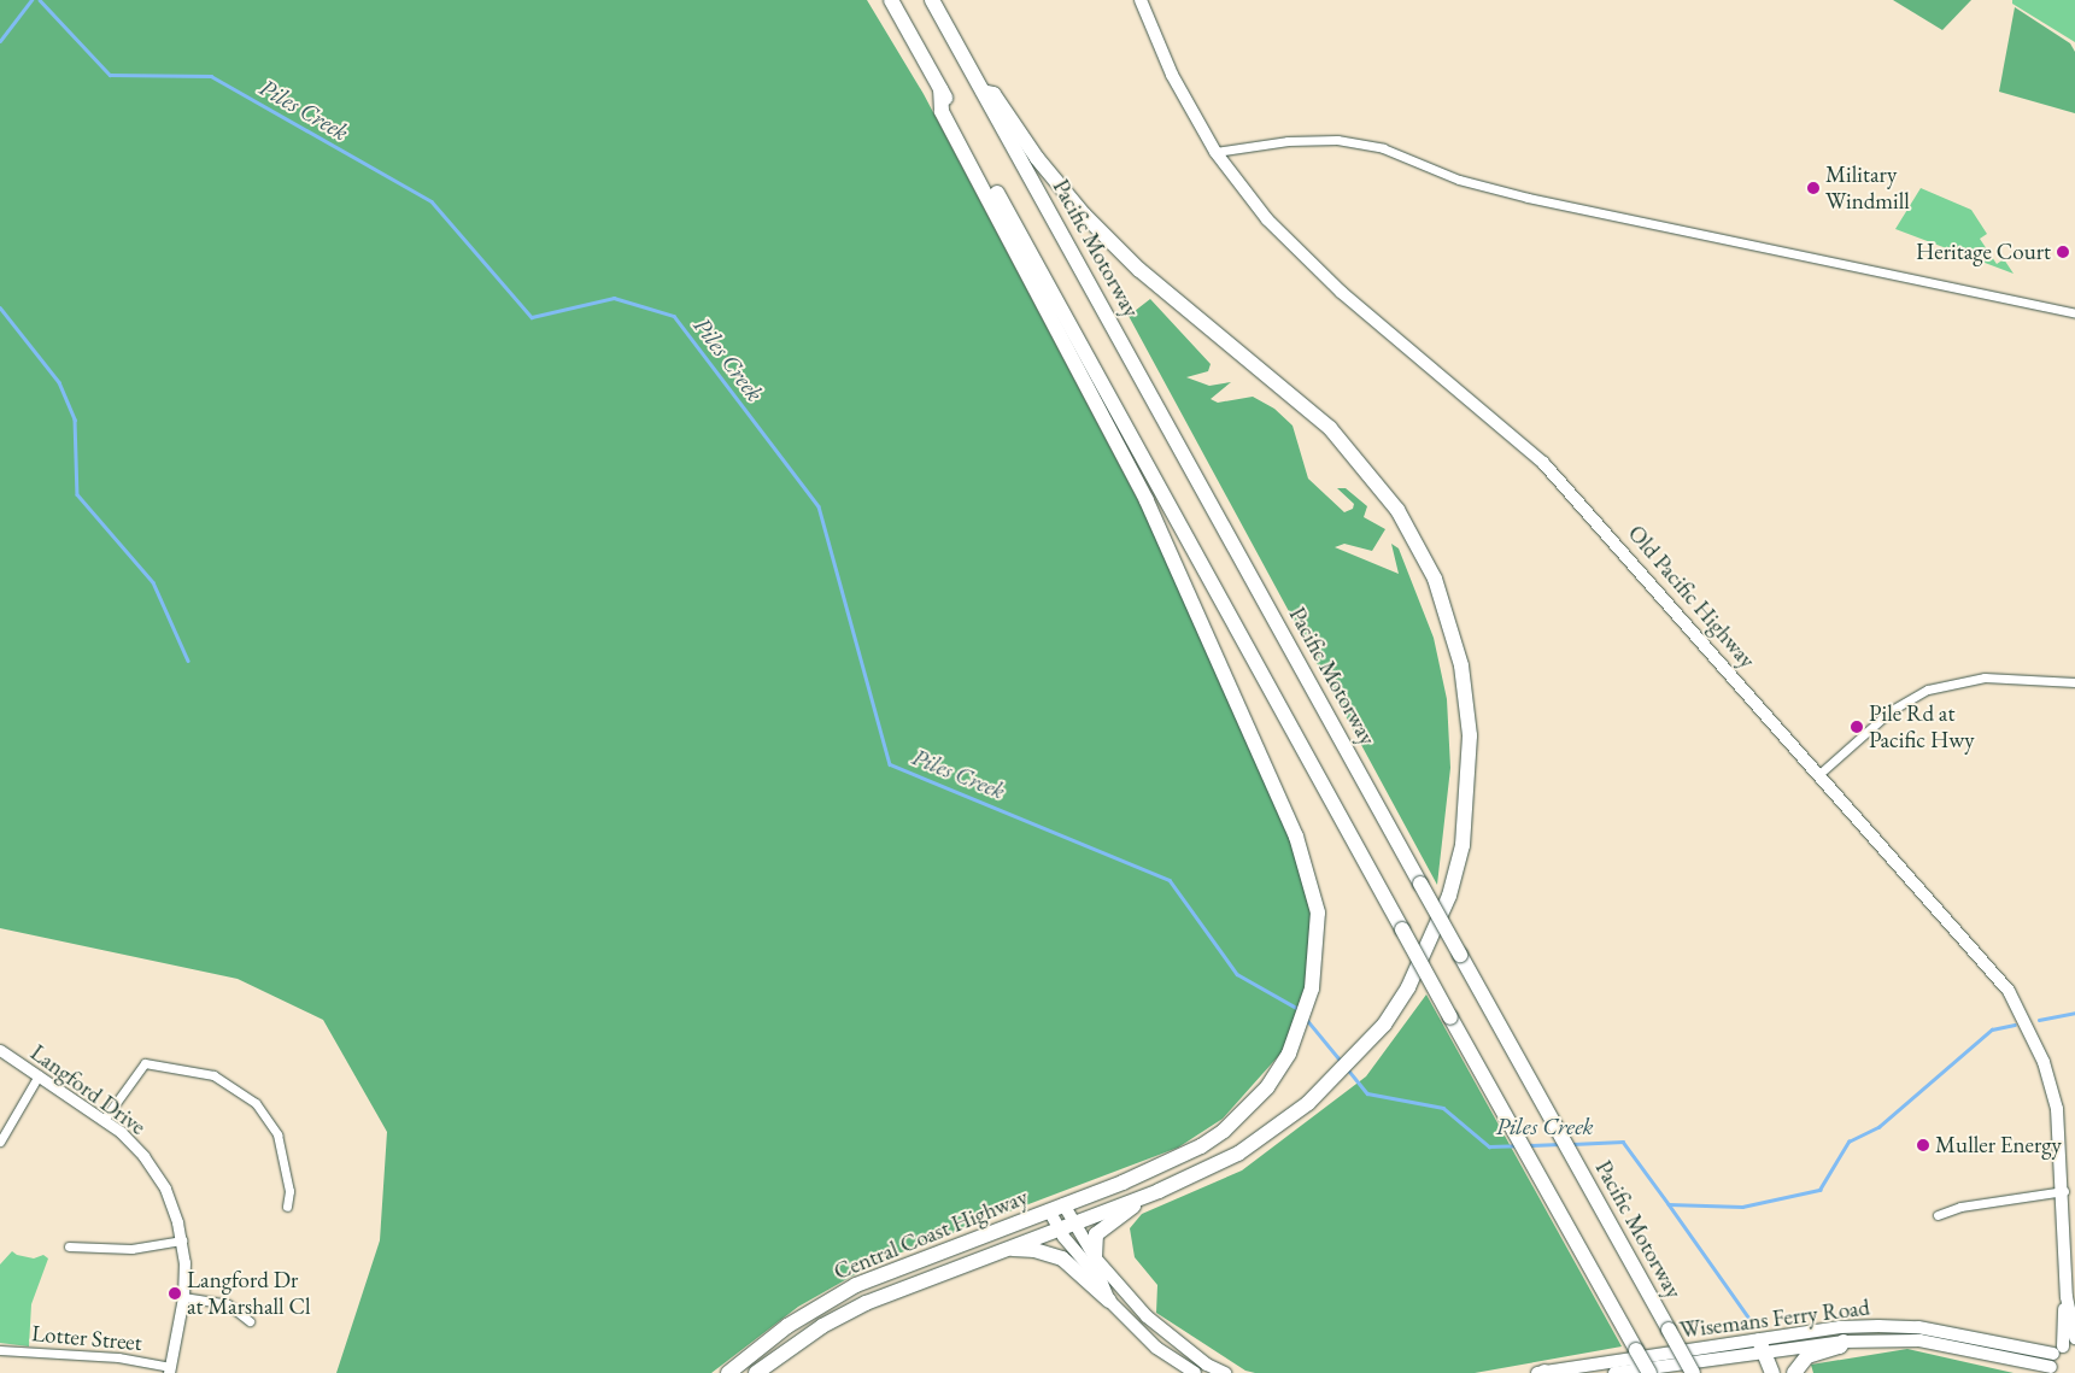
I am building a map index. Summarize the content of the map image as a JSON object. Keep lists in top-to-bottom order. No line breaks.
{"streets":{"highway":["Pacific Motorway","Central Coast Highway"],"main road":["Old Pacific Highway","Wisemans Ferry Road"],"street":["Langford Drive","Lotter Street"]},"crossings":[["Old Pacific Highway","Wisemans Ferry Road"],["Langford Drive","Lotter Street"]],"water":["Piles Creek"],"places":["Military Windmill","Heritage Court","Pile Rd at Pacific Hwy","Muller Energy","Langford Dr at Marshall Cl"]}
